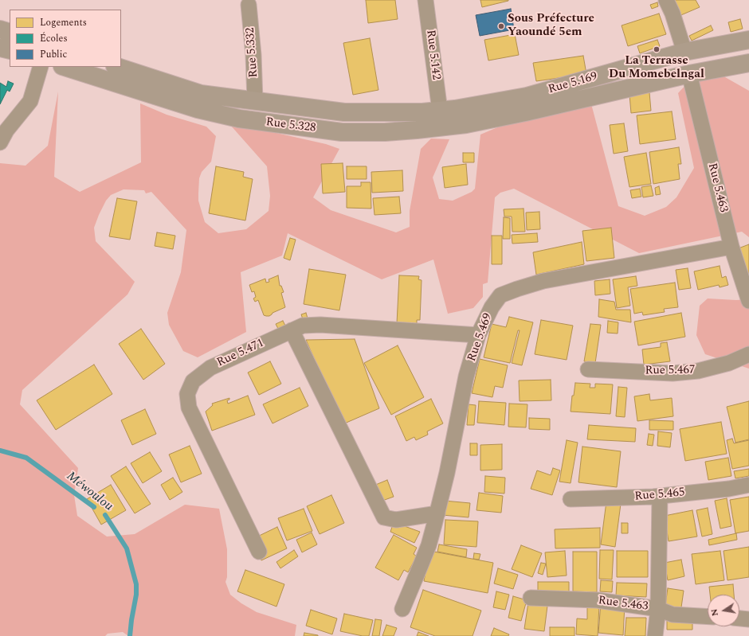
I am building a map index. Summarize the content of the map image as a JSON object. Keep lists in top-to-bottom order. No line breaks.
{"streets":{"main road":["Rue 5.169","Rue 5.328"],"street":["Rue 5.332","Rue 5.142","Rue 5.463","Rue 5.469","Rue 5.471","Rue 5.467","Rue 5.465"]},"crossings":[["Rue 5.332","Rue 5.328"],["Rue 5.142","Rue 5.328"],["Rue 5.169","Rue 5.328"],["Rue 5.169","Rue 5.463"],["Rue 5.463","Rue 5.469"],["Rue 5.469","Rue 5.471"]],"water":["Méwoulou"],"places":["Sous Préfecture Yaoundé 5em","La Terrasse Du Momebelngal"],"legend":["Logements","Écoles","Public"],"north":"left"}
